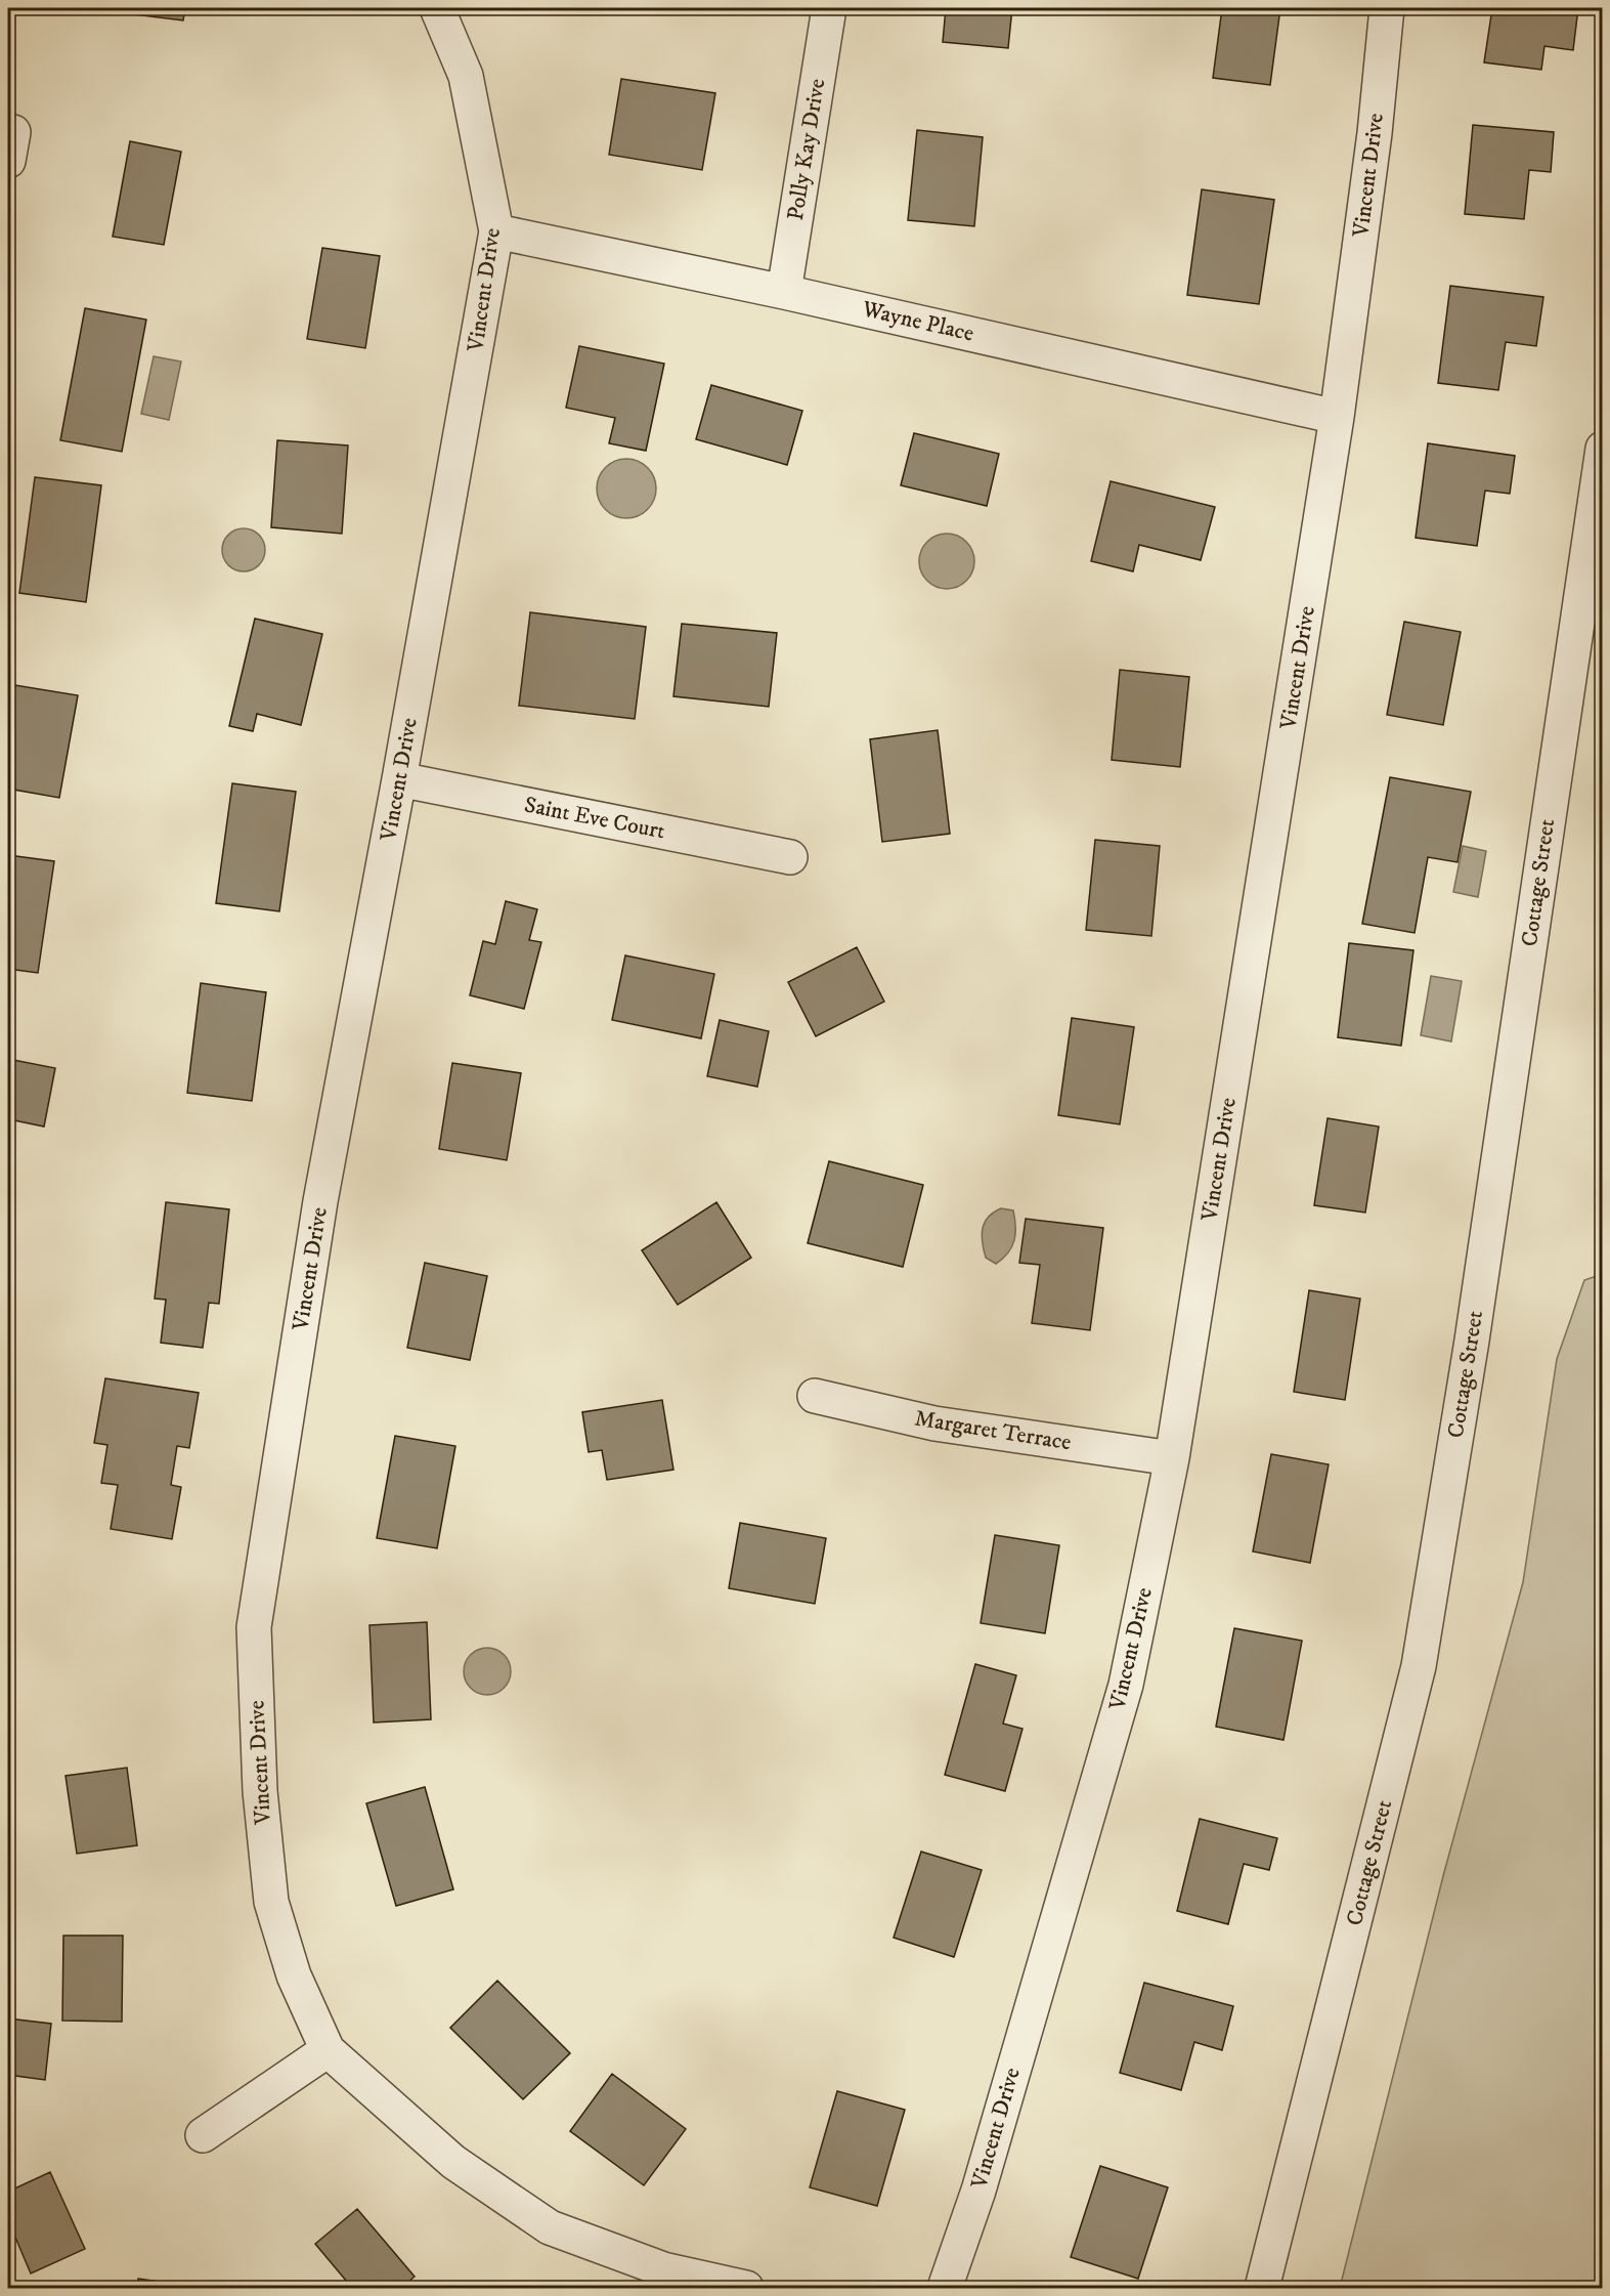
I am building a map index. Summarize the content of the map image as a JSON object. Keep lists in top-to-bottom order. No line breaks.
{"streets":{"street":["Polly Kay Drive","Vincent Drive","Wayne Place","Saint Eve Court","Cottage Street","Margaret Terrace"]},"crossings":[["Polly Kay Drive","Wayne Place"],["Vincent Drive","Wayne Place"],["Vincent Drive","Saint Eve Court"],["Vincent Drive","Margaret Terrace"]]}
